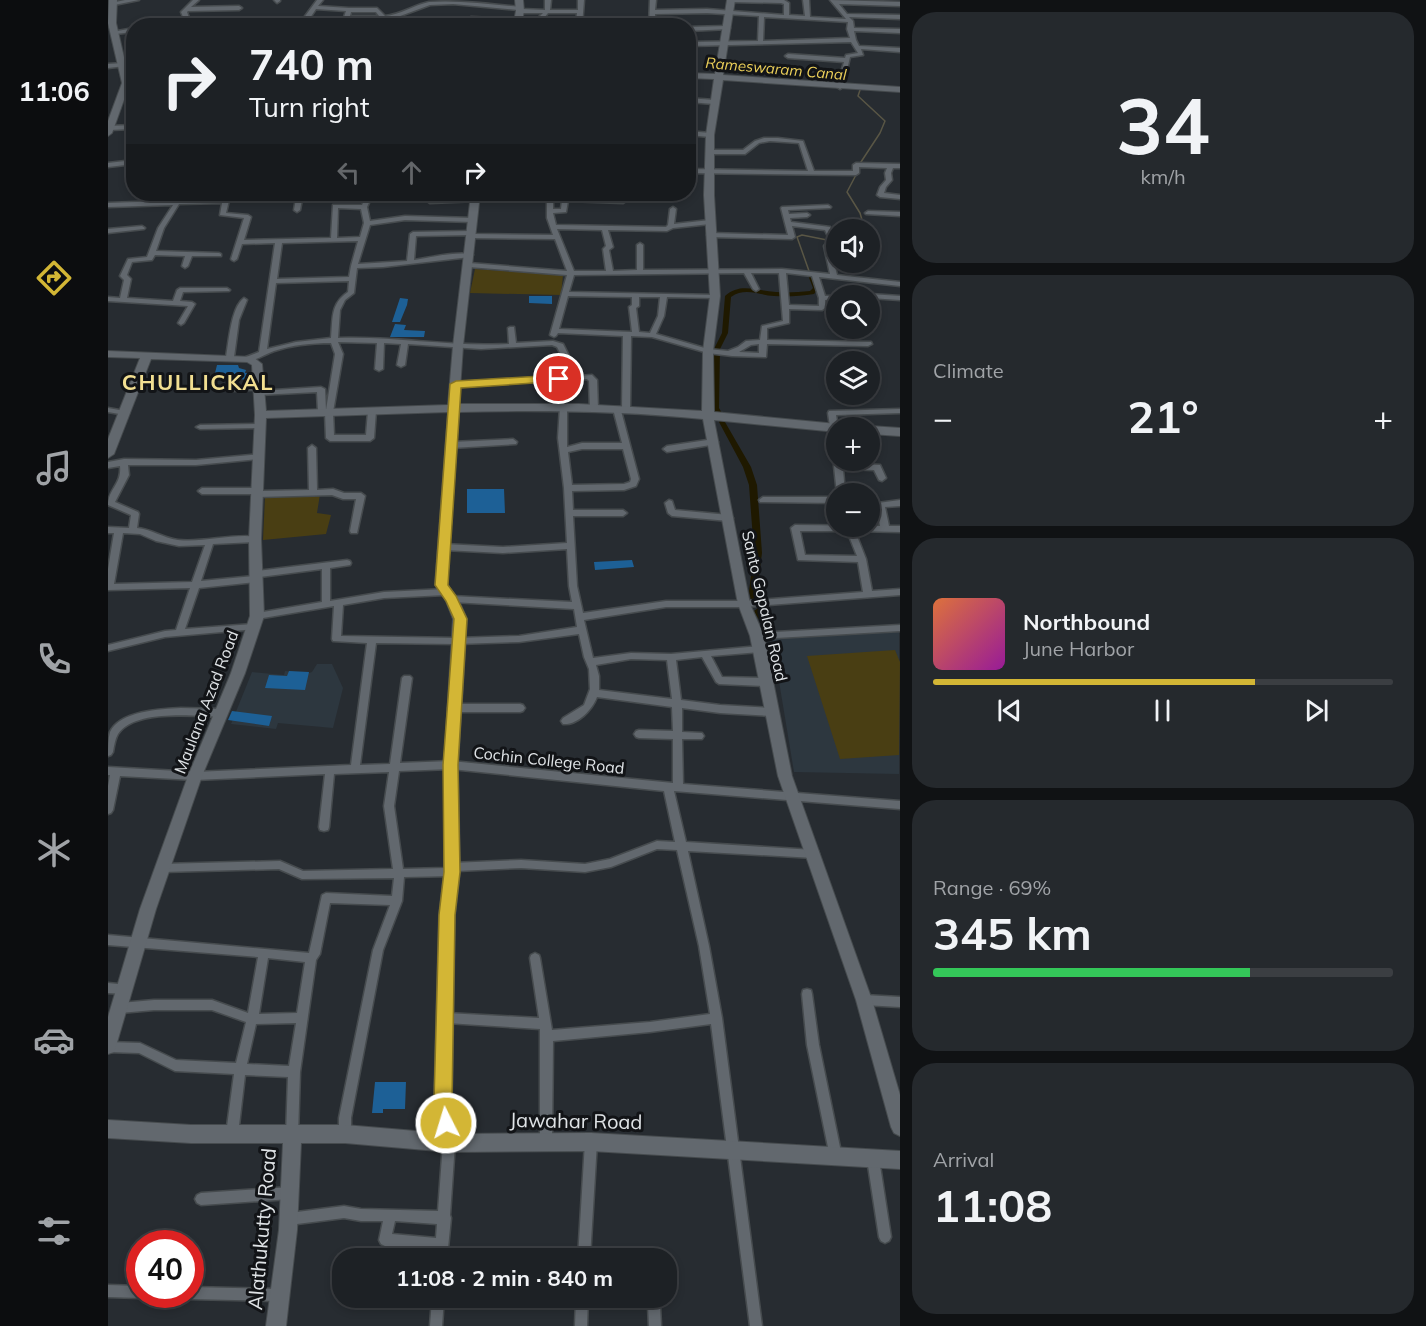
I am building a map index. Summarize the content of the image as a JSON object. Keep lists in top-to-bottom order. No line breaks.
{"streets":{"main road":["Santo Gopalan Road","Maulana Azad Road","Jawahar Road","Alathukutty Road"],"street":["Cochin College Road"]},"crossings":[["Santo Gopalan Road","Cochin College Road"],["Maulana Azad Road","Cochin College Road"],["Jawahar Road","Alathukutty Road"]],"districts":["CHULLICKAL"],"water":["Rameswaram Canal"],"page":{"tabs":"11:06","tile":[["34","km/h"],"Climate",["Range · 69%","345 km"],["Arrival","11:08"]],"turn":["740 m","Turn right"],"map_buttons":["+","−"],"heat":["−","21°","+"],"song":["Northbound","June Harbor"],"limit":"40","trip":"11:08 · 2 min · 840 m"}}
